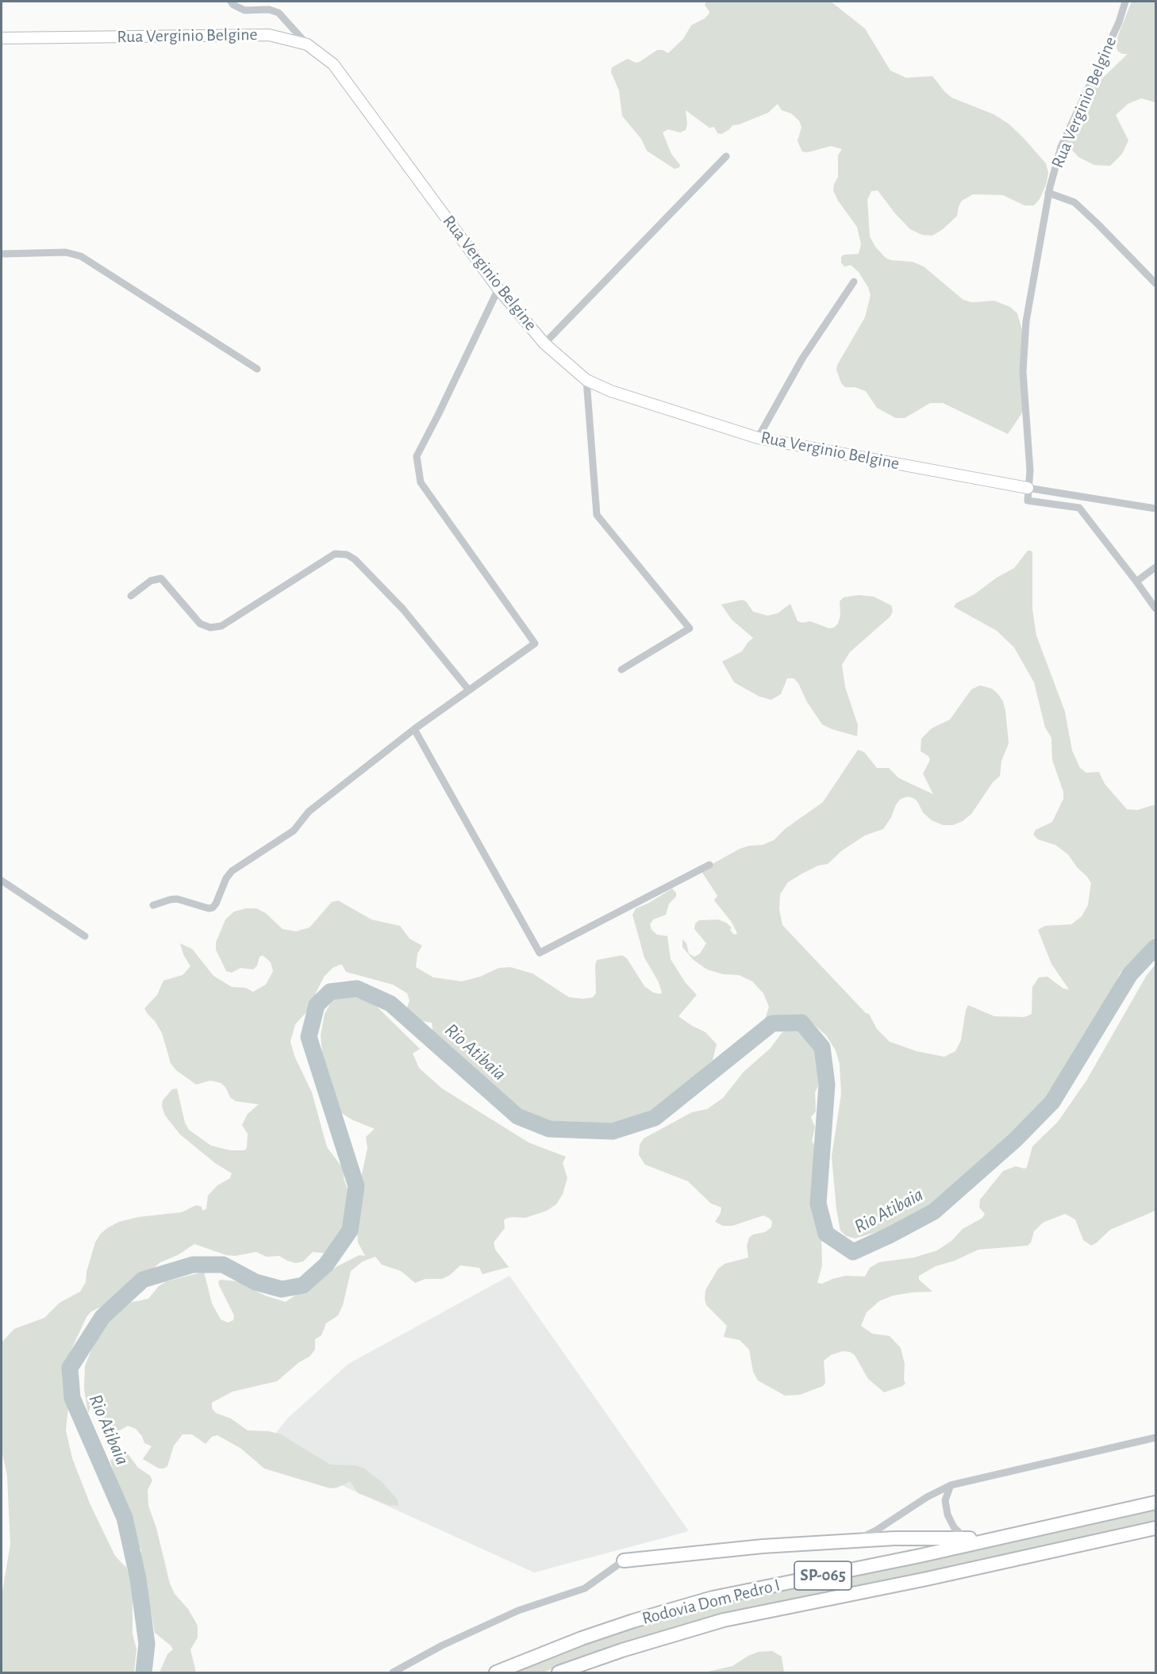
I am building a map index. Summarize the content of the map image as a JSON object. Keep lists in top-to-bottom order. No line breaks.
{"streets":{"highway":["SP-065","Rodovia Dom Pedro I"],"street":["Rua Verginio Belgine"]},"water":["Rio Atibaia"]}
